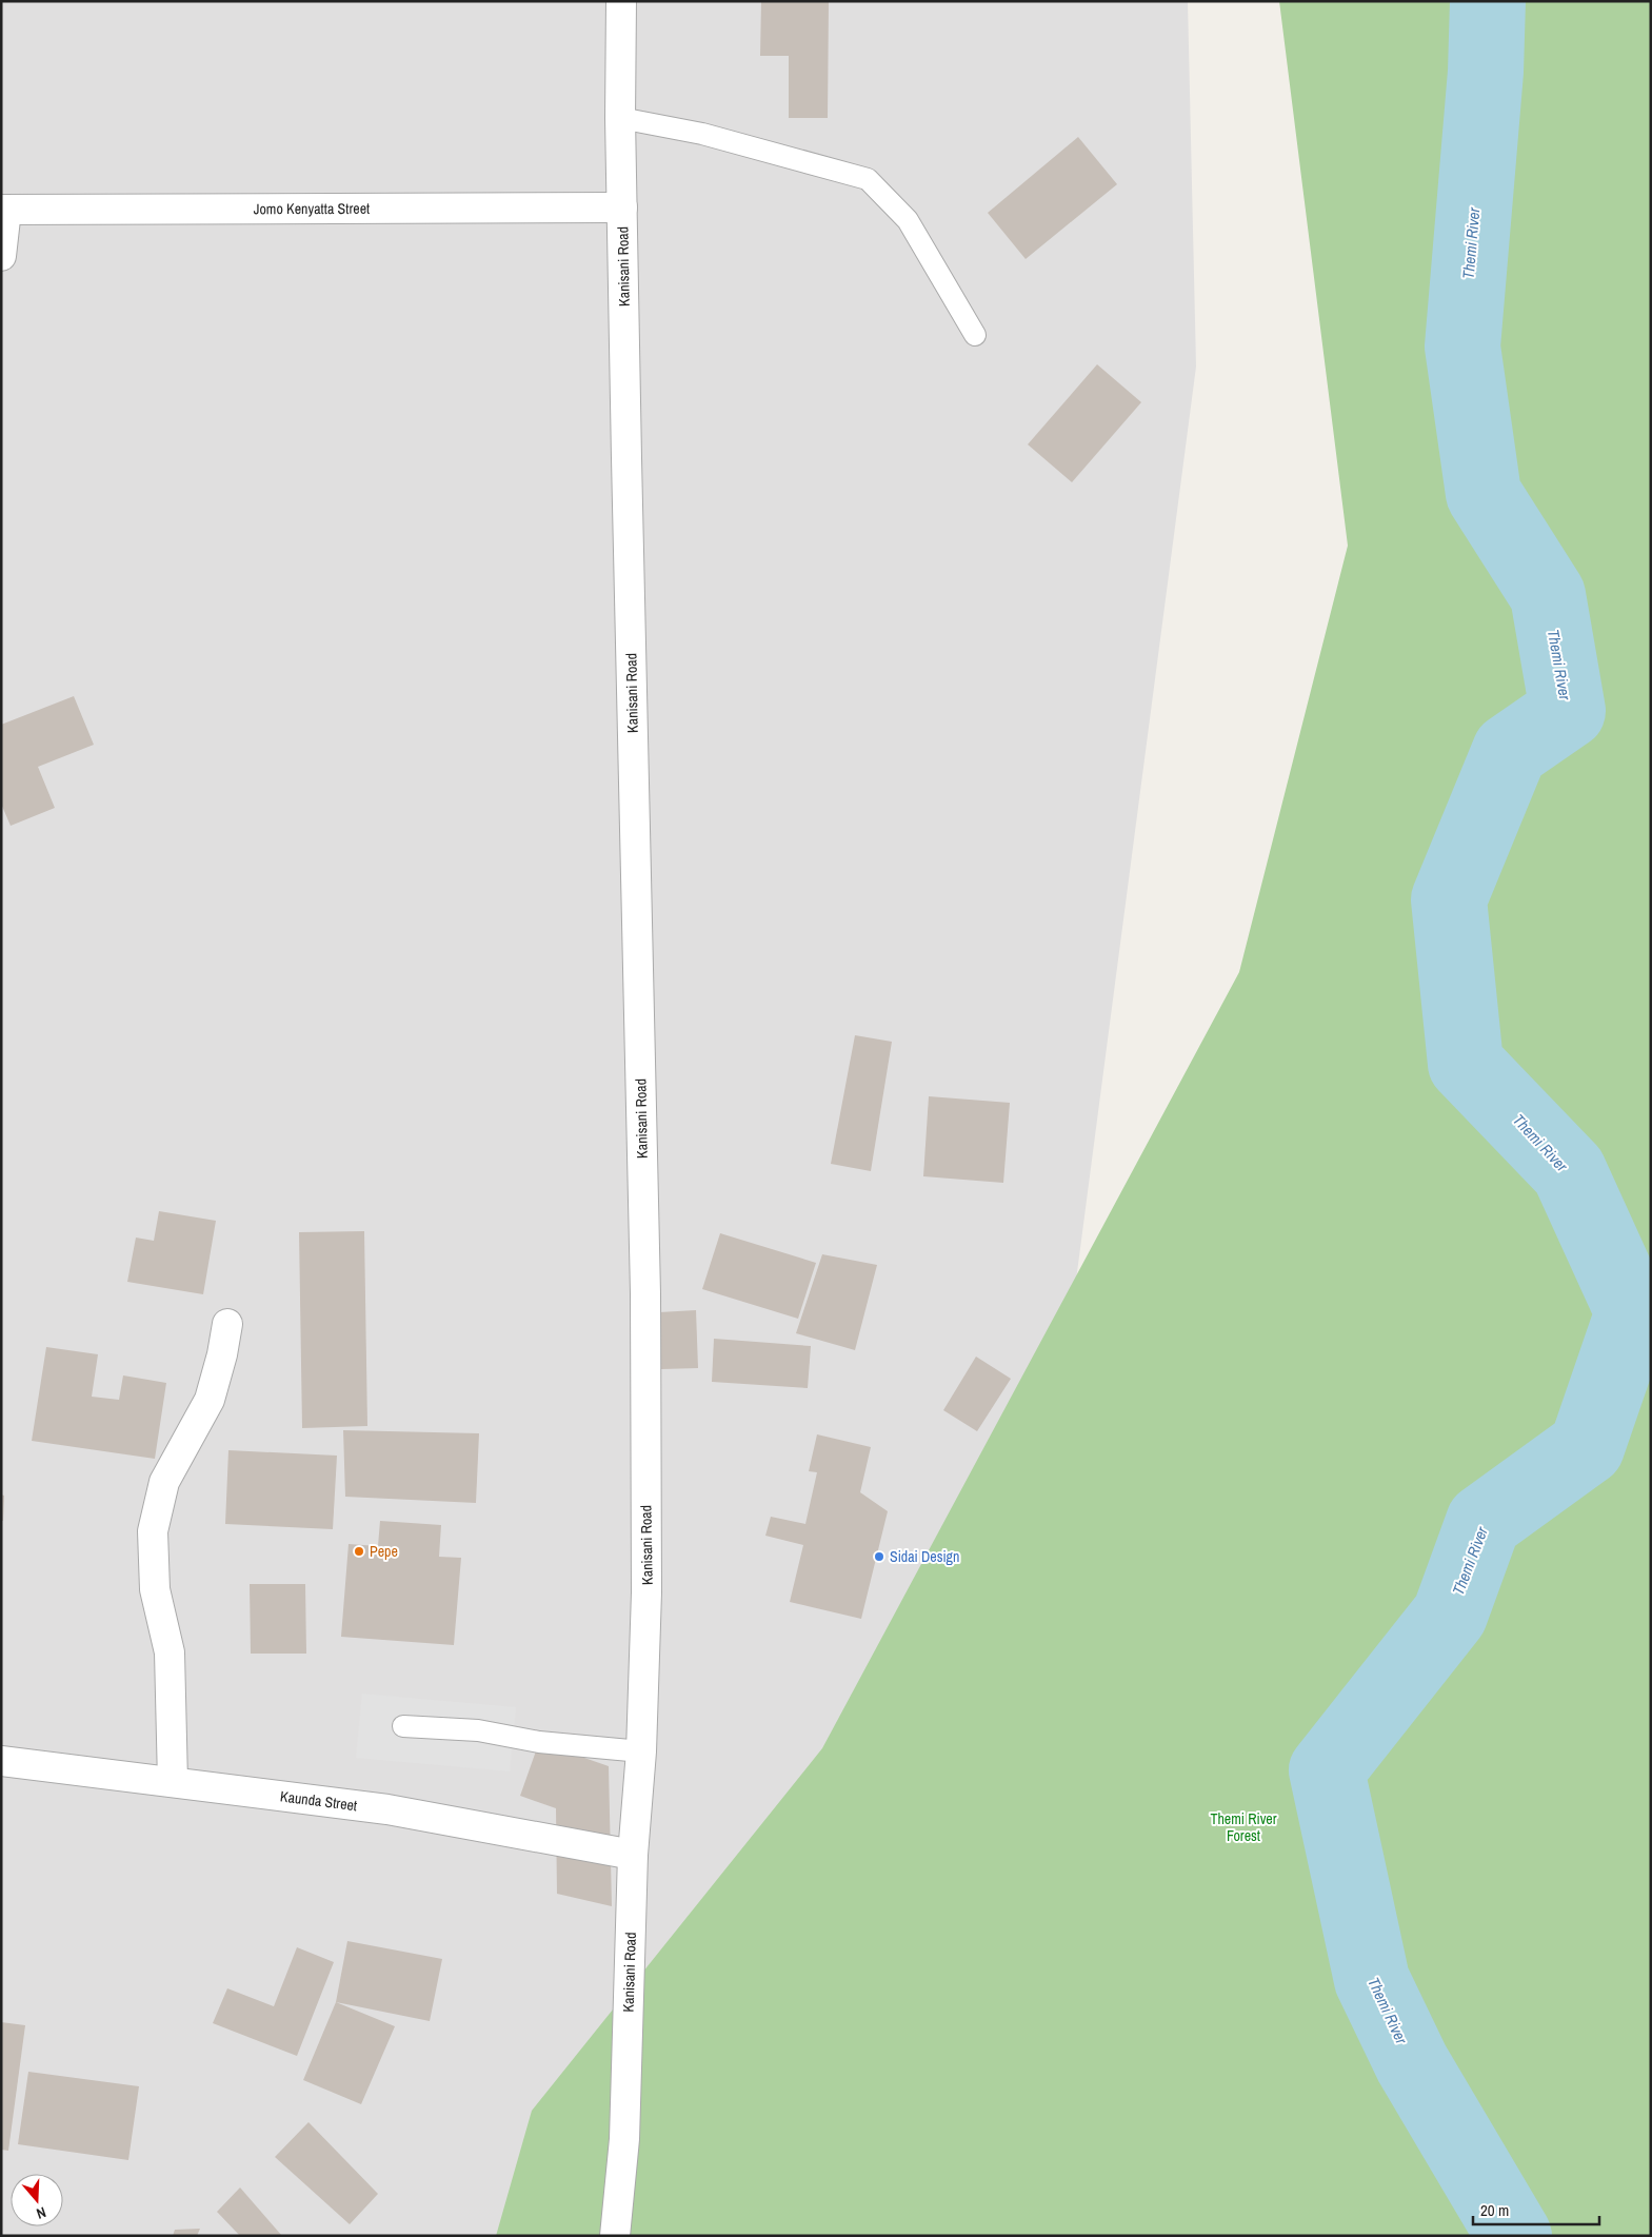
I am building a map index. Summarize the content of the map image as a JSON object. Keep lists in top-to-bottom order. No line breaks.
{"streets":{"street":["Jomo Kenyatta Street","Kanisani Road","Kaunda Street"]},"crossings":[["Jomo Kenyatta Street","Kanisani Road"],["Kanisani Road","Kaunda Street"]],"water":["Themi River"],"parks":["Themi River Forest"],"places":["Pepe","Sidai Design"],"scale_bar":"20 m","north":"bottom"}
